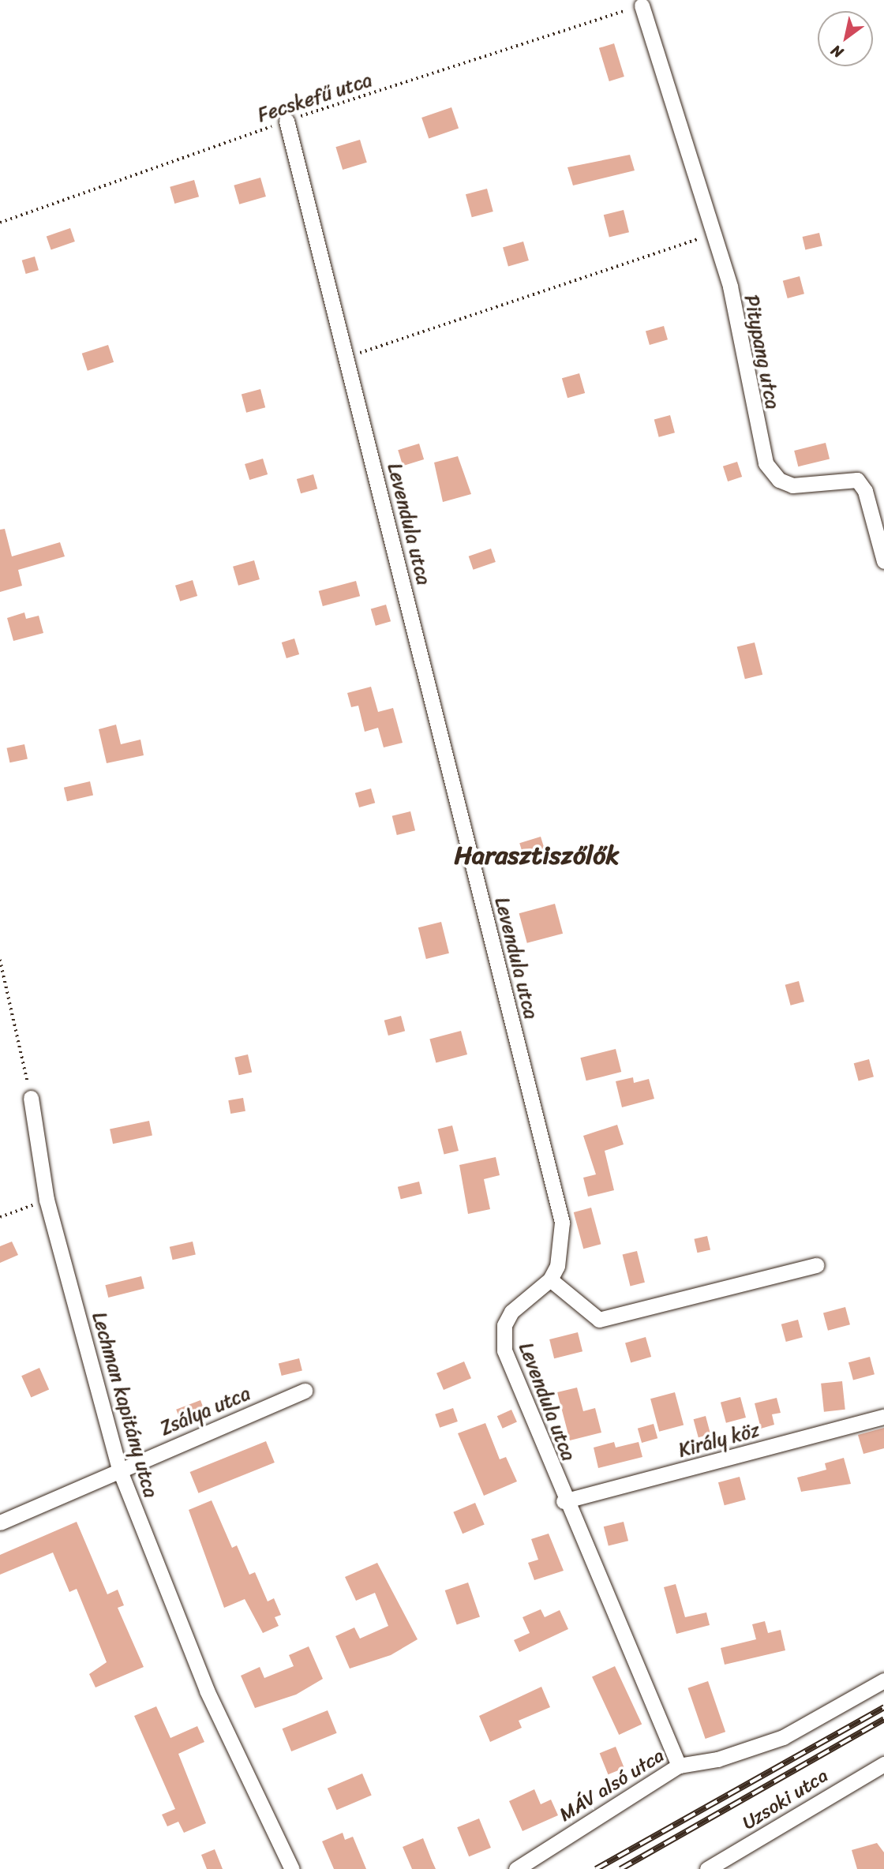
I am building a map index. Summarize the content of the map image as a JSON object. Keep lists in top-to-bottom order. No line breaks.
{"streets":{"street":["Pitypang utca","Levendula utca","Lechman kapitány utca","Zsálya utca","Király köz","MÁV alsó utca","Uzsoki utca"],"path":["Fecskefű utca"]},"crossings":[["Fecskefű utca","Pitypang utca"],["Fecskefű utca","Levendula utca"],["Levendula utca","Király köz"],["Levendula utca","MÁV alsó utca"],["Lechman kapitány utca","Zsálya utca"]],"districts":["Harasztiszőlők"],"north":"bottom left"}
